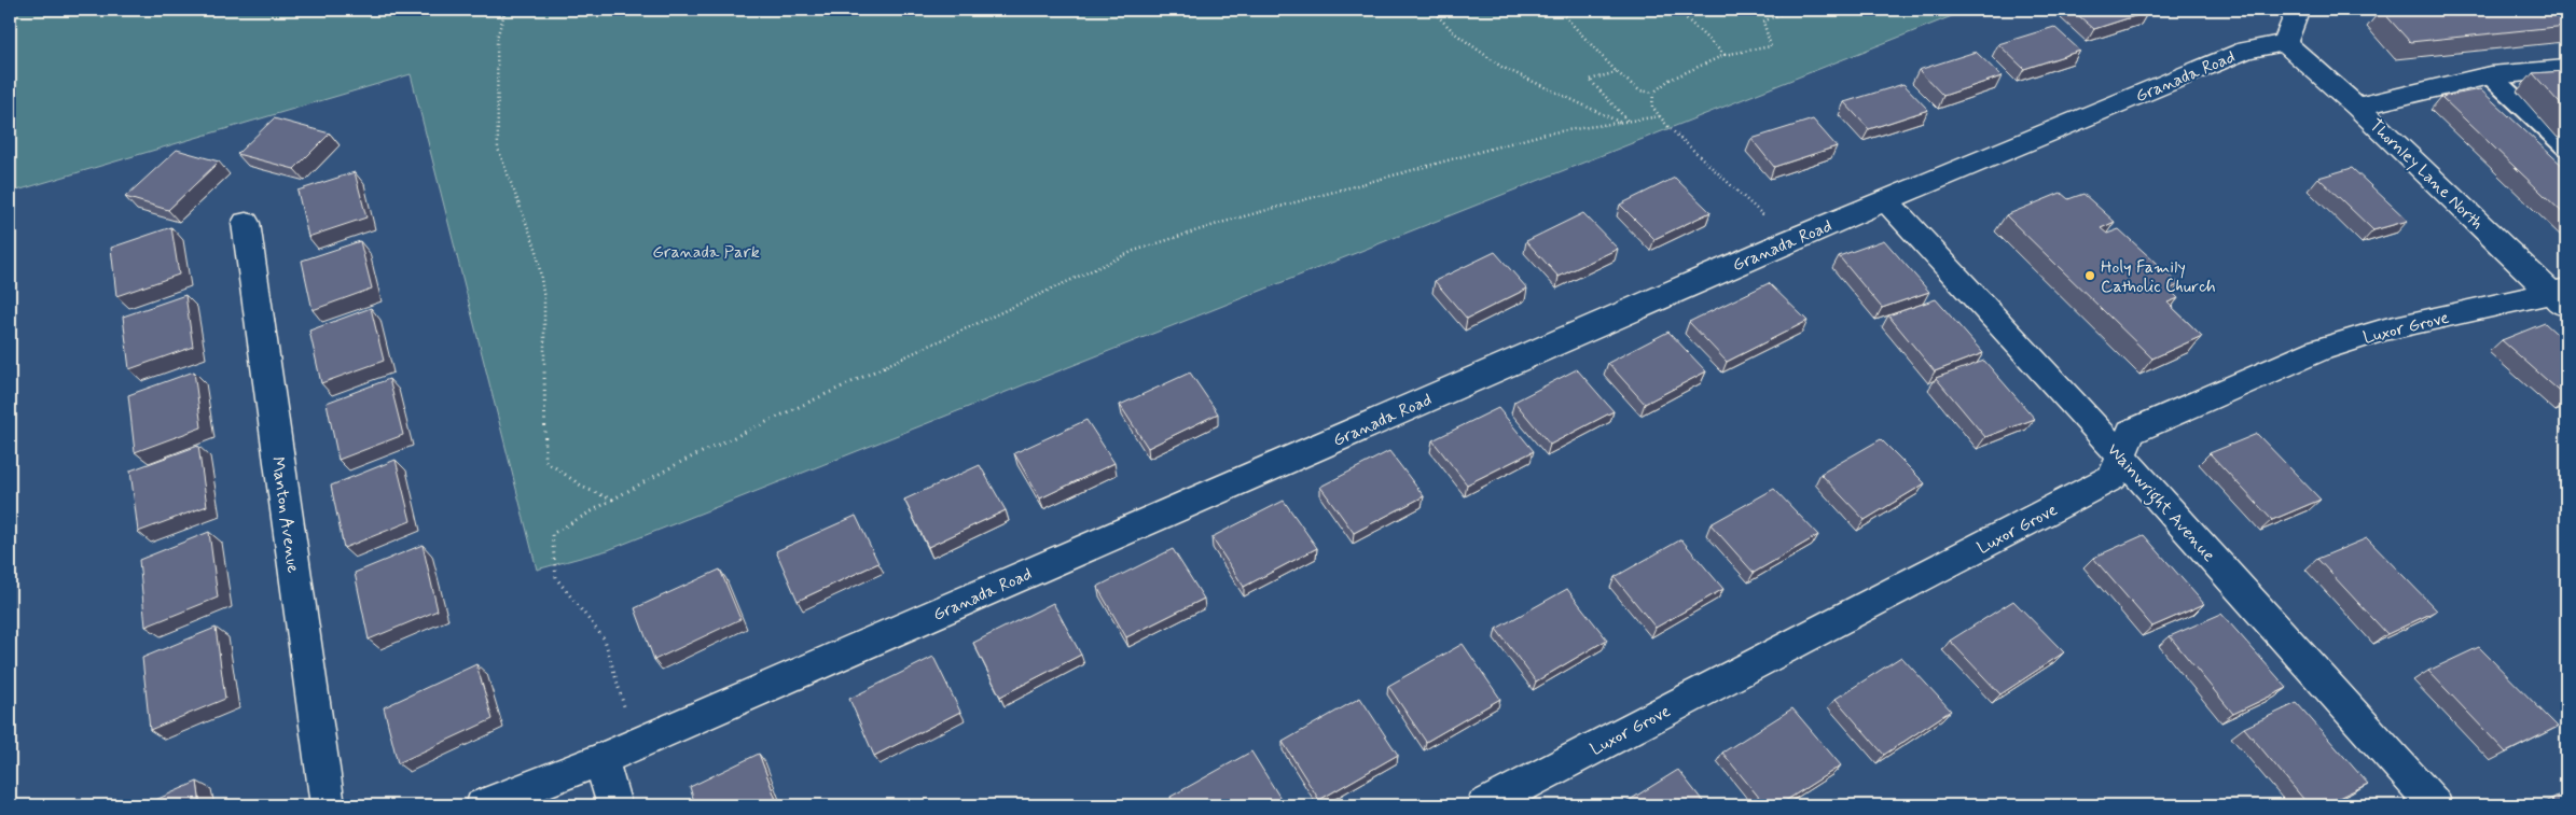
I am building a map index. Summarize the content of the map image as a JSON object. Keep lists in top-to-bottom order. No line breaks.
{"streets":{"street":["Granada Road","Thornley Lane North","Luxor Grove","Wainwright Avenue","Manton Avenue"]},"crossings":[["Granada Road","Thornley Lane North"],["Granada Road","Wainwright Avenue"],["Thornley Lane North","Luxor Grove"],["Luxor Grove","Wainwright Avenue"]],"parks":["Granada Park"],"places":["Holy Family Catholic Church"]}
